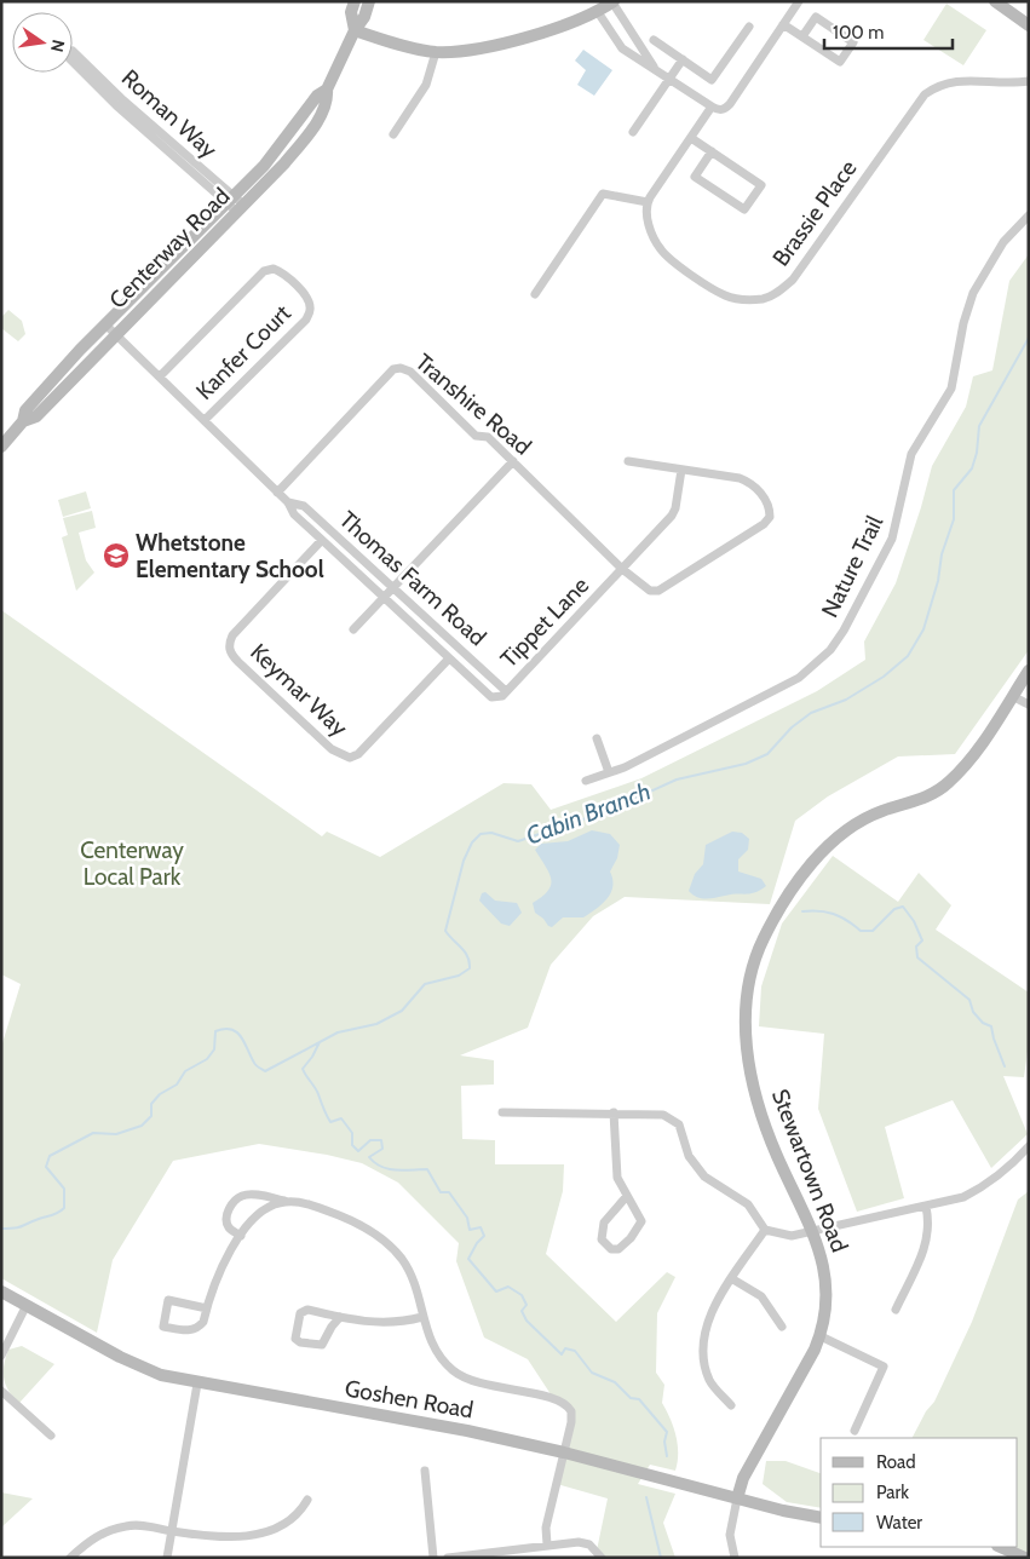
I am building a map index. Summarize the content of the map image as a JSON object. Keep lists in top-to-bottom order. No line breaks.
{"streets":{"street":["Roman Way","Brassie Place","Centerway Road","Kanfer Court","Transhire Road","Nature Trail","Thomas Farm Road","Tippet Lane","Keymar Way","Stewartown Road","Goshen Road"]},"crossings":[["Roman Way","Centerway Road"],["Centerway Road","Thomas Farm Road"],["Kanfer Court","Thomas Farm Road"],["Transhire Road","Thomas Farm Road"],["Transhire Road","Tippet Lane"],["Thomas Farm Road","Tippet Lane"],["Thomas Farm Road","Keymar Way"],["Stewartown Road","Goshen Road"]],"water":["Cabin Branch"],"parks":["Centerway Local Park"],"places":{"school or university":["Whetstone Elementary School"]},"legend":["Road","Park","Water"],"scale_bar":"100 m","north":"right"}
